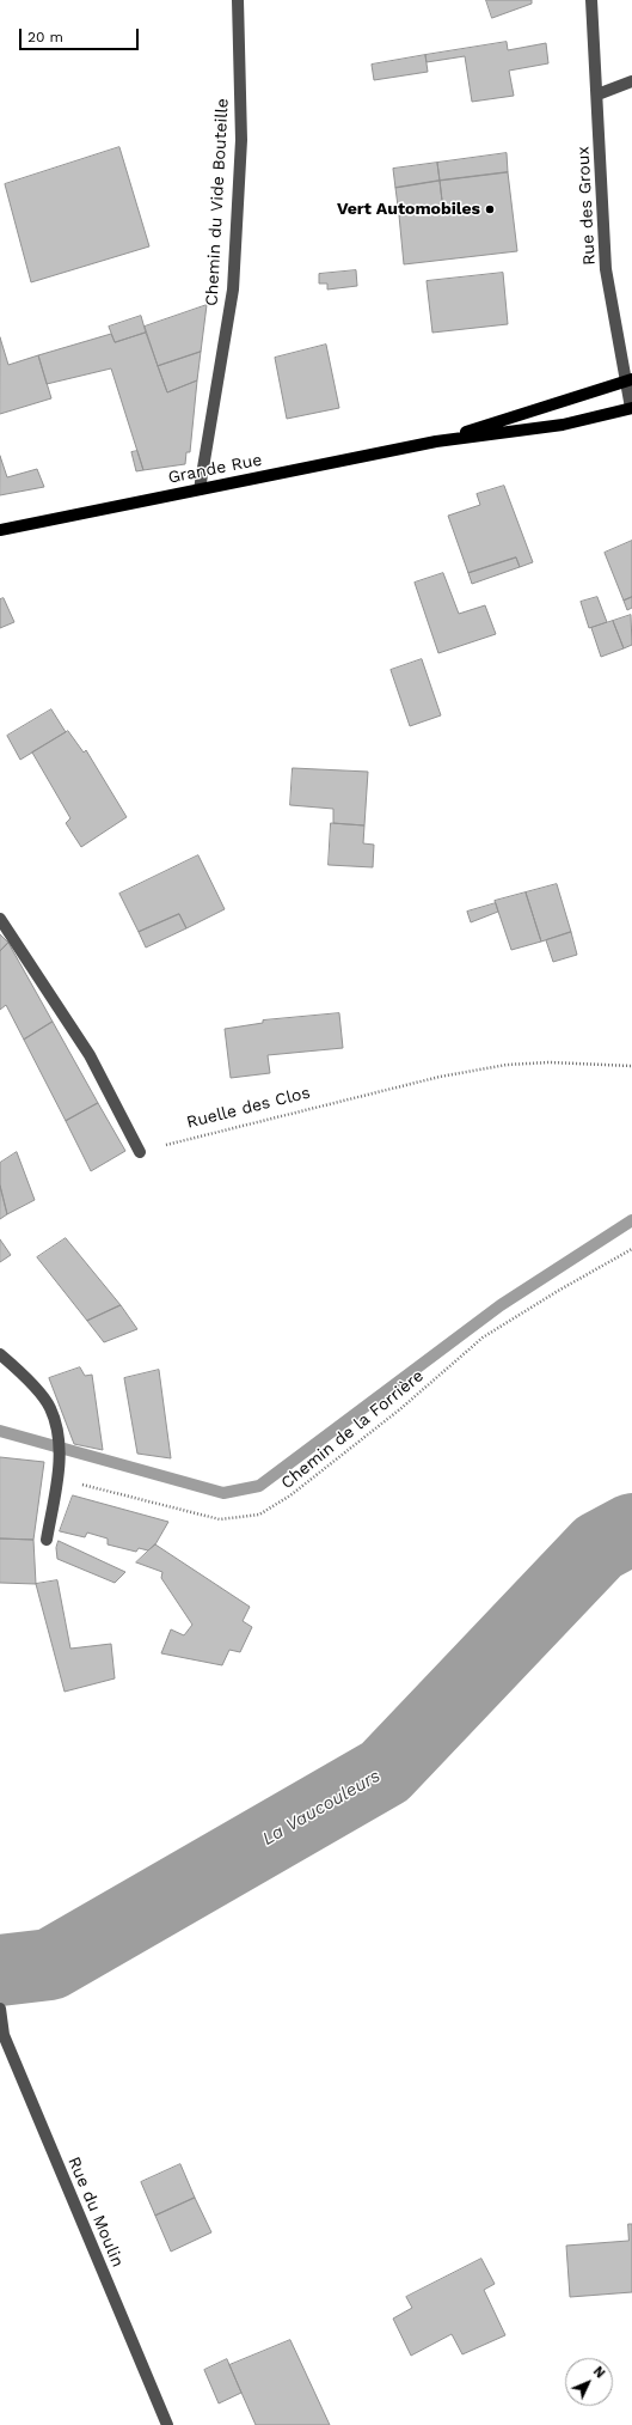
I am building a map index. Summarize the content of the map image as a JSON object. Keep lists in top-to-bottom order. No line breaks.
{"streets":{"main road":["Grande Rue"],"street":["Chemin du Vide Bouteille","Rue des Groux","Rue du Moulin"],"path":["Ruelle des Clos","Chemin de la Forrière"]},"crossings":[["Chemin du Vide Bouteille","Grande Rue"],["Rue des Groux","Grande Rue"]],"water":["La Vaucouleurs"],"places":["Vert Automobiles"],"scale_bar":"20 m","north":"top right"}
